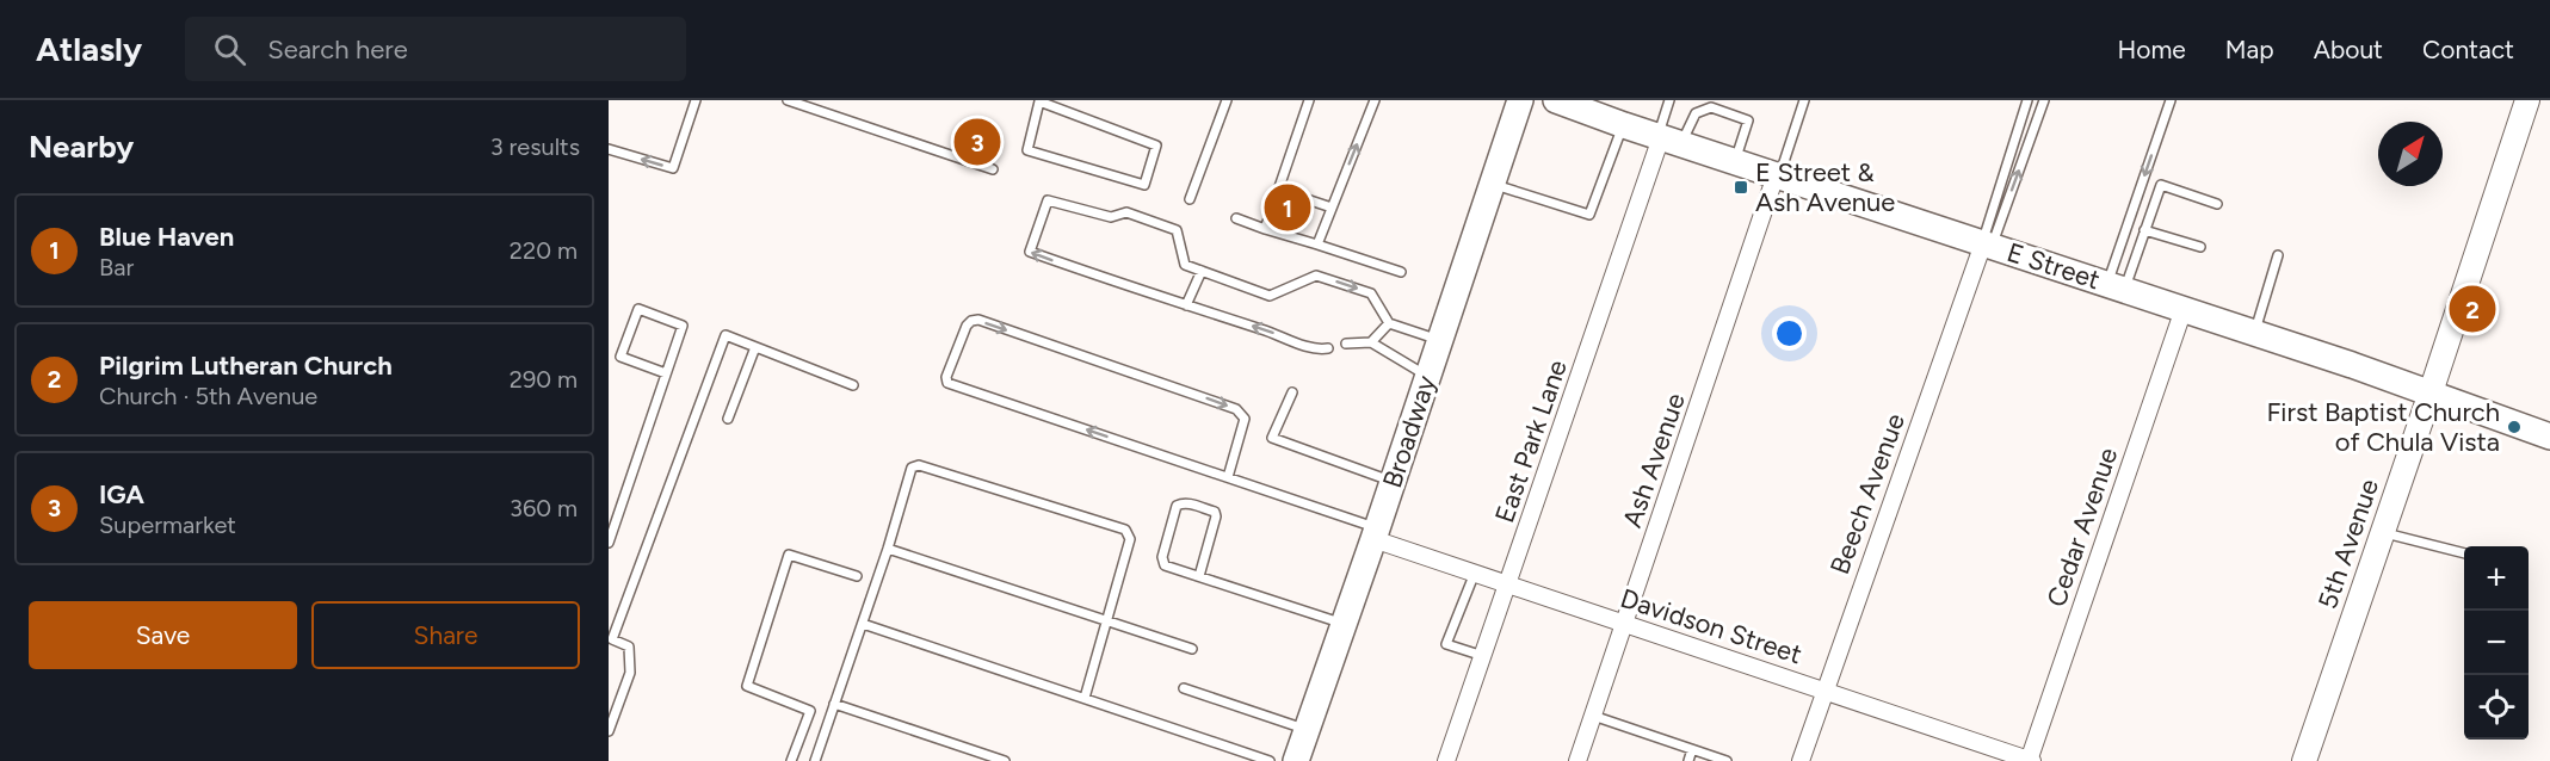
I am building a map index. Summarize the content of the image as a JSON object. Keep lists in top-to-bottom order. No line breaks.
{"streets":{"main road":["E Street","Broadway"],"street":["East Park Lane","Ash Avenue","Beech Avenue","Cedar Avenue","5th Avenue","Davidson Street"]},"crossings":[["E Street","East Park Lane"],["E Street","Ash Avenue"],["E Street","Beech Avenue"],["E Street","Cedar Avenue"],["E Street","5th Avenue"],["Broadway","Davidson Street"],["East Park Lane","Davidson Street"],["Ash Avenue","Davidson Street"],["Beech Avenue","Davidson Street"],["Cedar Avenue","Davidson Street"]],"places":{"transit":["E Street & Ash Avenue"],"other":["First Baptist Church of Chula Vista"]},"north":"top right","page":{"header":"Atlasly","search":"Search here","nav":["Home","Map","About","Contact"],"heading":["Nearby","3 results"],"pins":["3","1","2"],"list":[{"mark":"1","name":"Blue Haven","note":"Bar","value":"220 m"},{"mark":"2","name":"Pilgrim Lutheran Church","note":"Church · 5th Avenue","value":"290 m"},{"mark":"3","name":"IGA","note":"Supermarket","value":"360 m"}],"map_buttons":["+","−"],"buttons":["Save","Share"]}}
